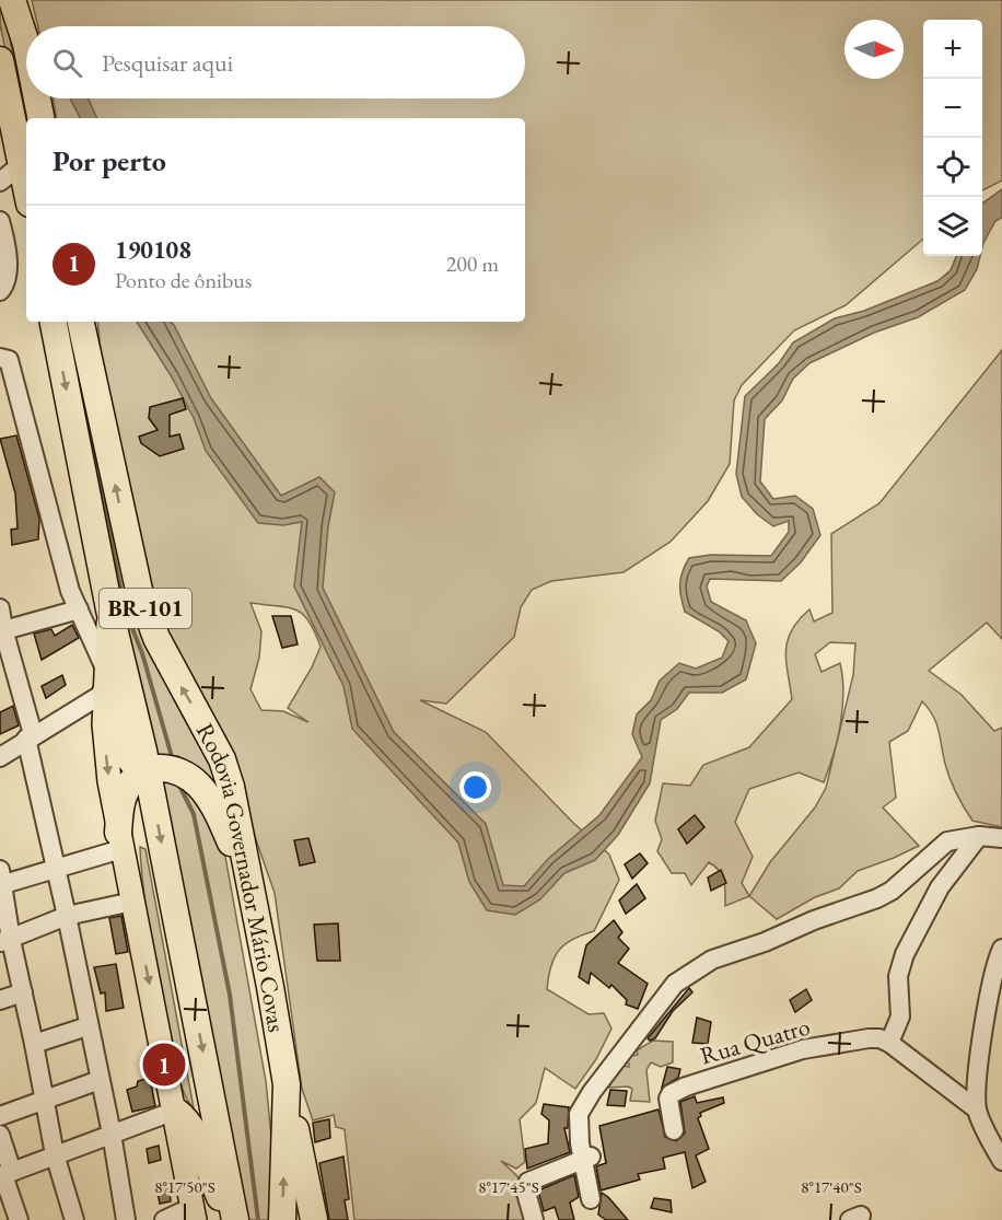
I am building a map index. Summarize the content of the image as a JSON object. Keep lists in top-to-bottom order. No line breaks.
{"streets":{"highway":["BR-101","Rodovia Governador Mário Covas"],"street":["Rua Quatro"]},"north":"right","page":{"map_buttons":["+","−"],"search":"Pesquisar aqui","heading":"Por perto","list":[{"mark":"1","name":"190108","note":"Ponto de ônibus","value":"200 m"}],"pins":"1"},"coordinates":["8°17'50\"S","8°17'45\"S","8°17'40\"S"]}
